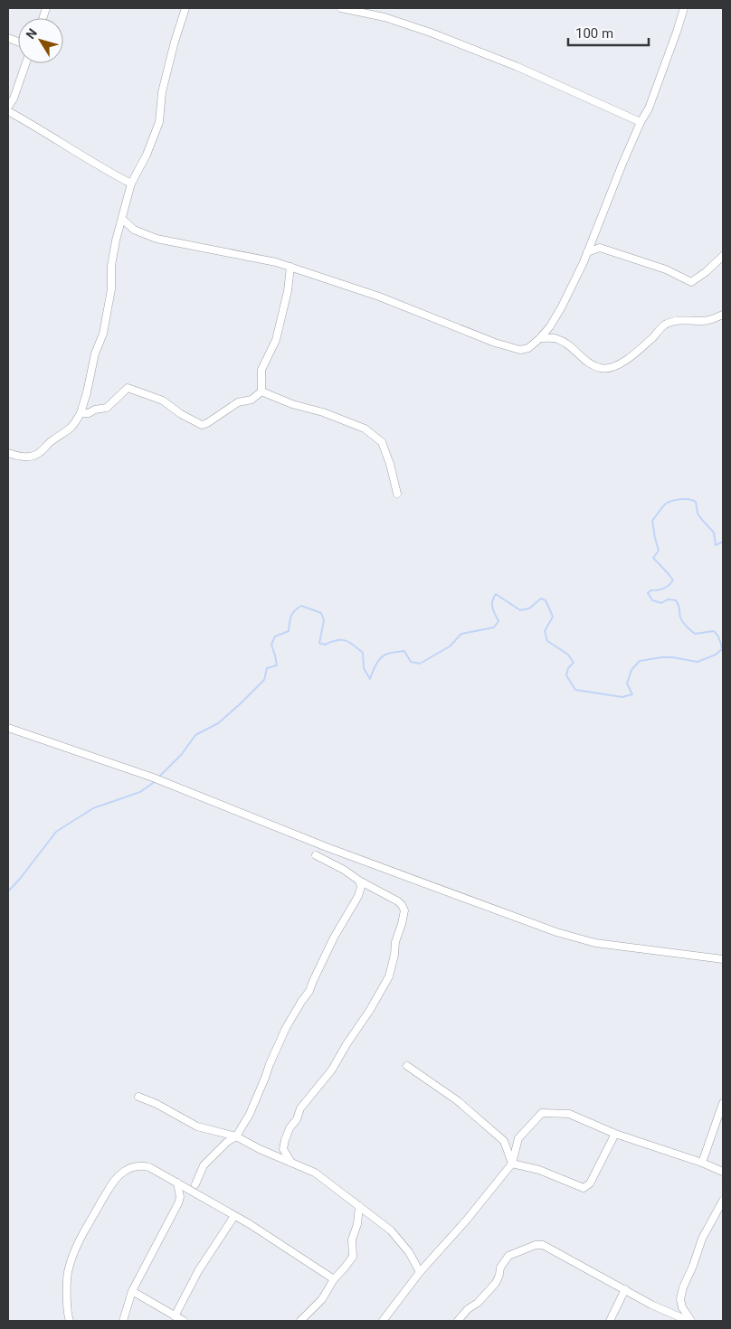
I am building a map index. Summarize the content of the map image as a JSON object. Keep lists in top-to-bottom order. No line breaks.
{"scale_bar":"100 m","north":"top left"}
